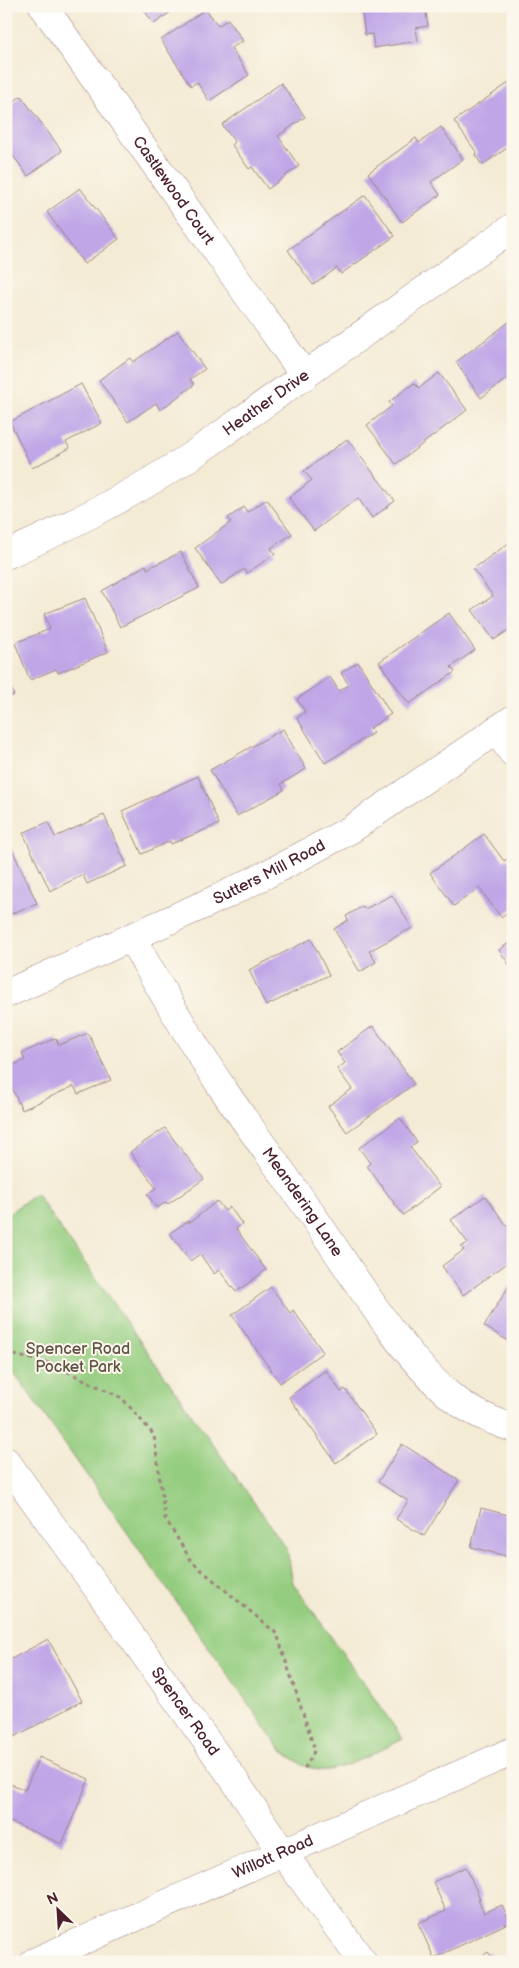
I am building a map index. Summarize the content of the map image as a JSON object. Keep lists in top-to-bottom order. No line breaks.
{"streets":{"street":["Castlewood Court","Heather Drive","Sutters Mill Road","Meandering Lane","Spencer Road","Willott Road"]},"crossings":[["Castlewood Court","Heather Drive"],["Sutters Mill Road","Meandering Lane"],["Spencer Road","Willott Road"]],"parks":["Spencer Road Pocket Park"],"north":"top left"}
